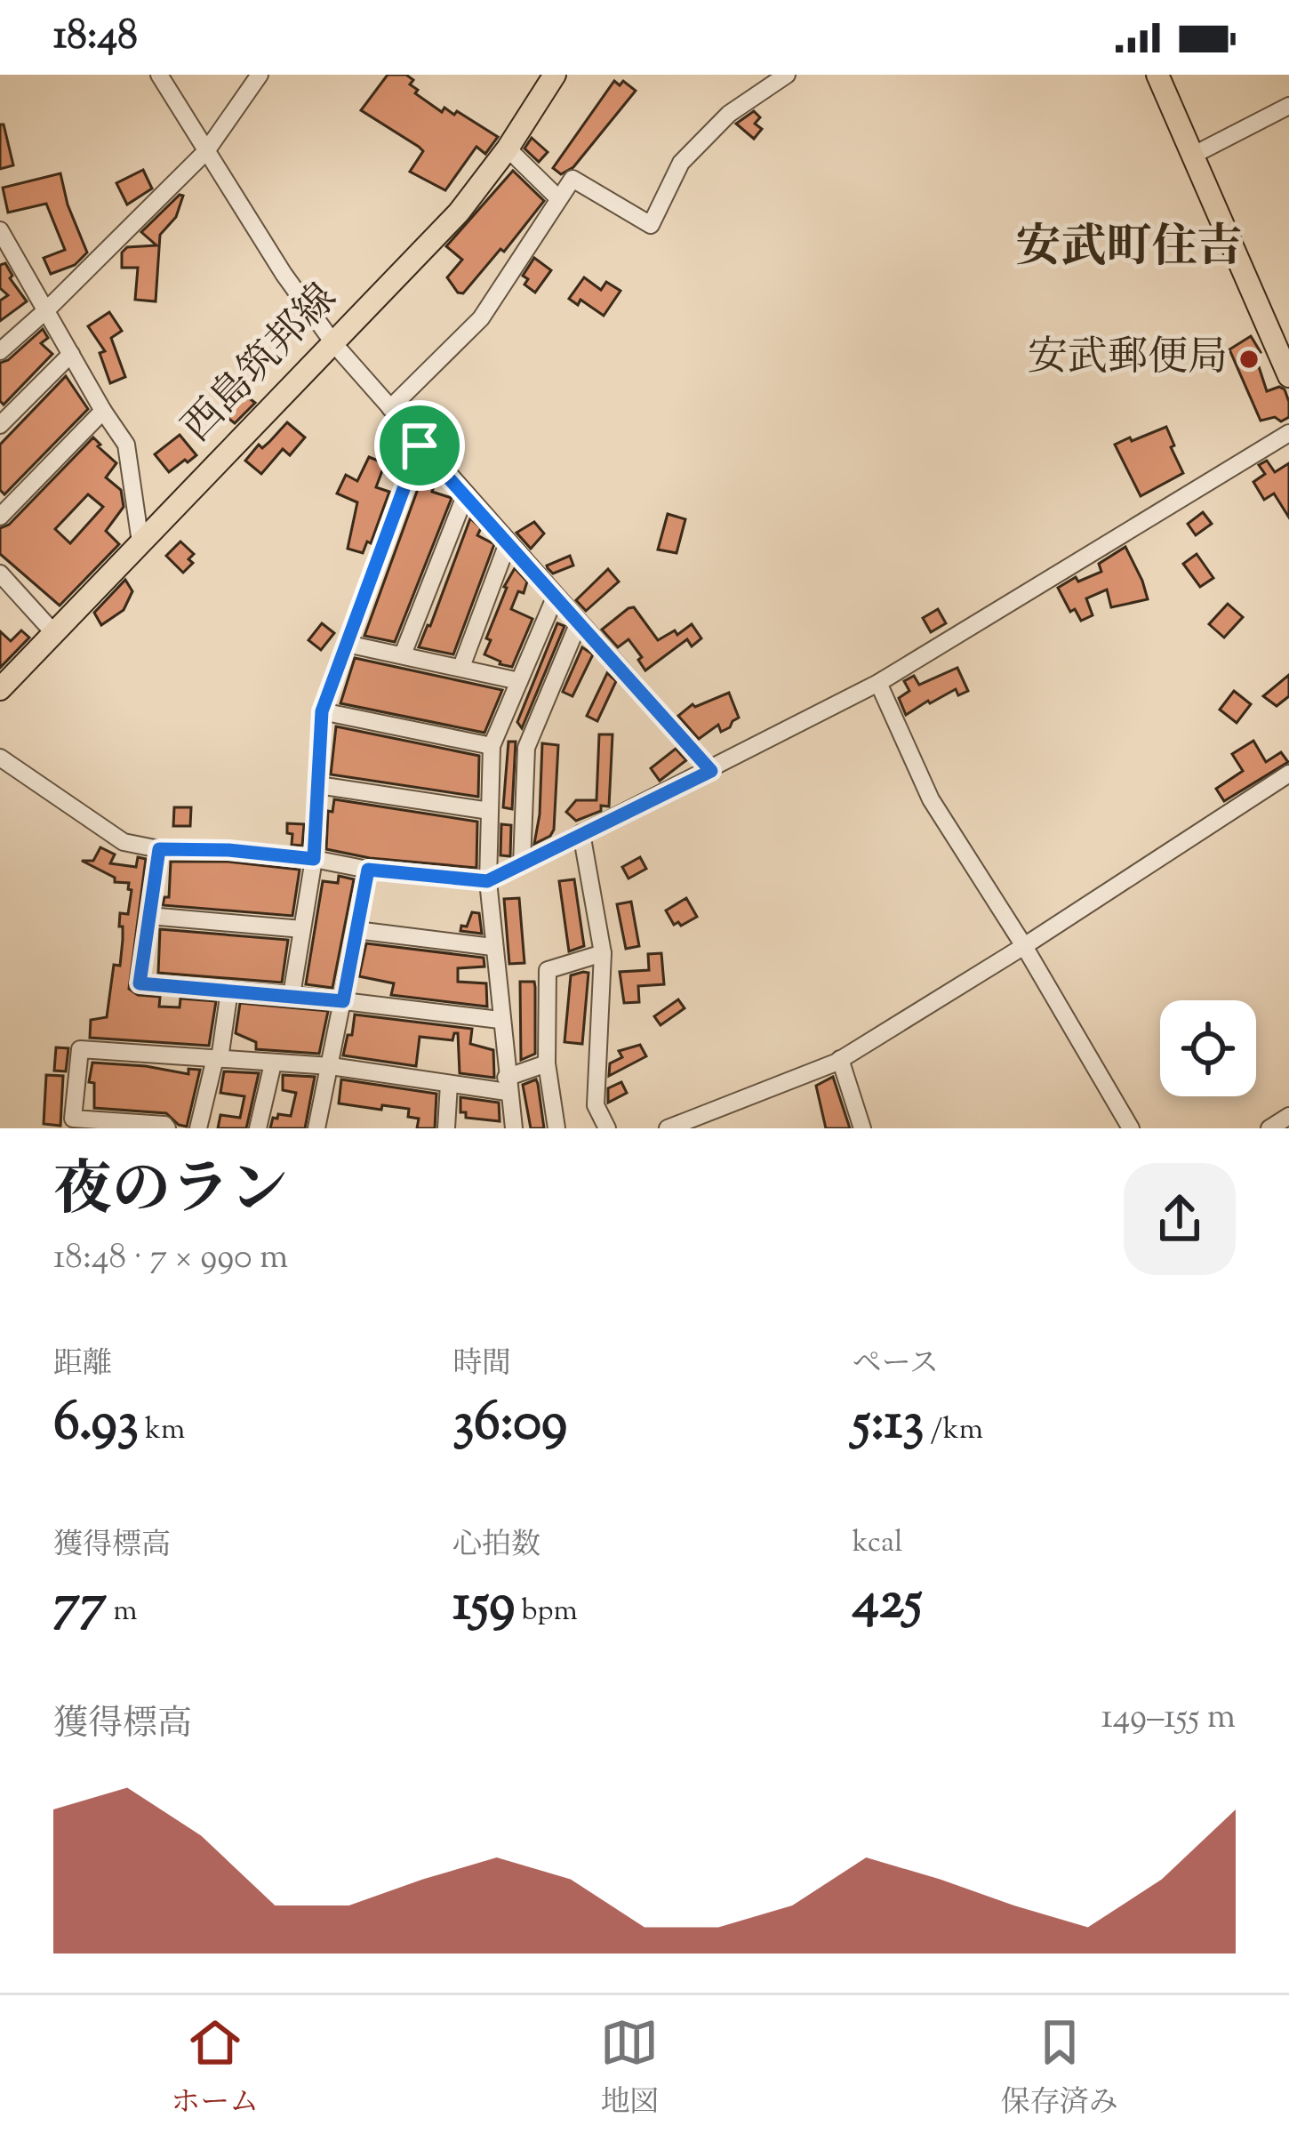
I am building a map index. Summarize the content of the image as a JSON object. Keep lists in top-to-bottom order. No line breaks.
{"streets":{"main road":["西島筑邦線"]},"districts":["安武町住吉"],"places":["安武郵便局"],"page":{"status":"18:48","heading":["夜のラン","18:48 · 7 × 990 m"],"stats":[["距離","6.93 km"],["時間","36:09"],["ペース","5:13 /km"],["獲得標高","77 m"],["心拍数","159 bpm"],["kcal","425"]],"chart":["獲得標高","149–155 m"],"tabs":["ホーム","地図","保存済み"]}}
